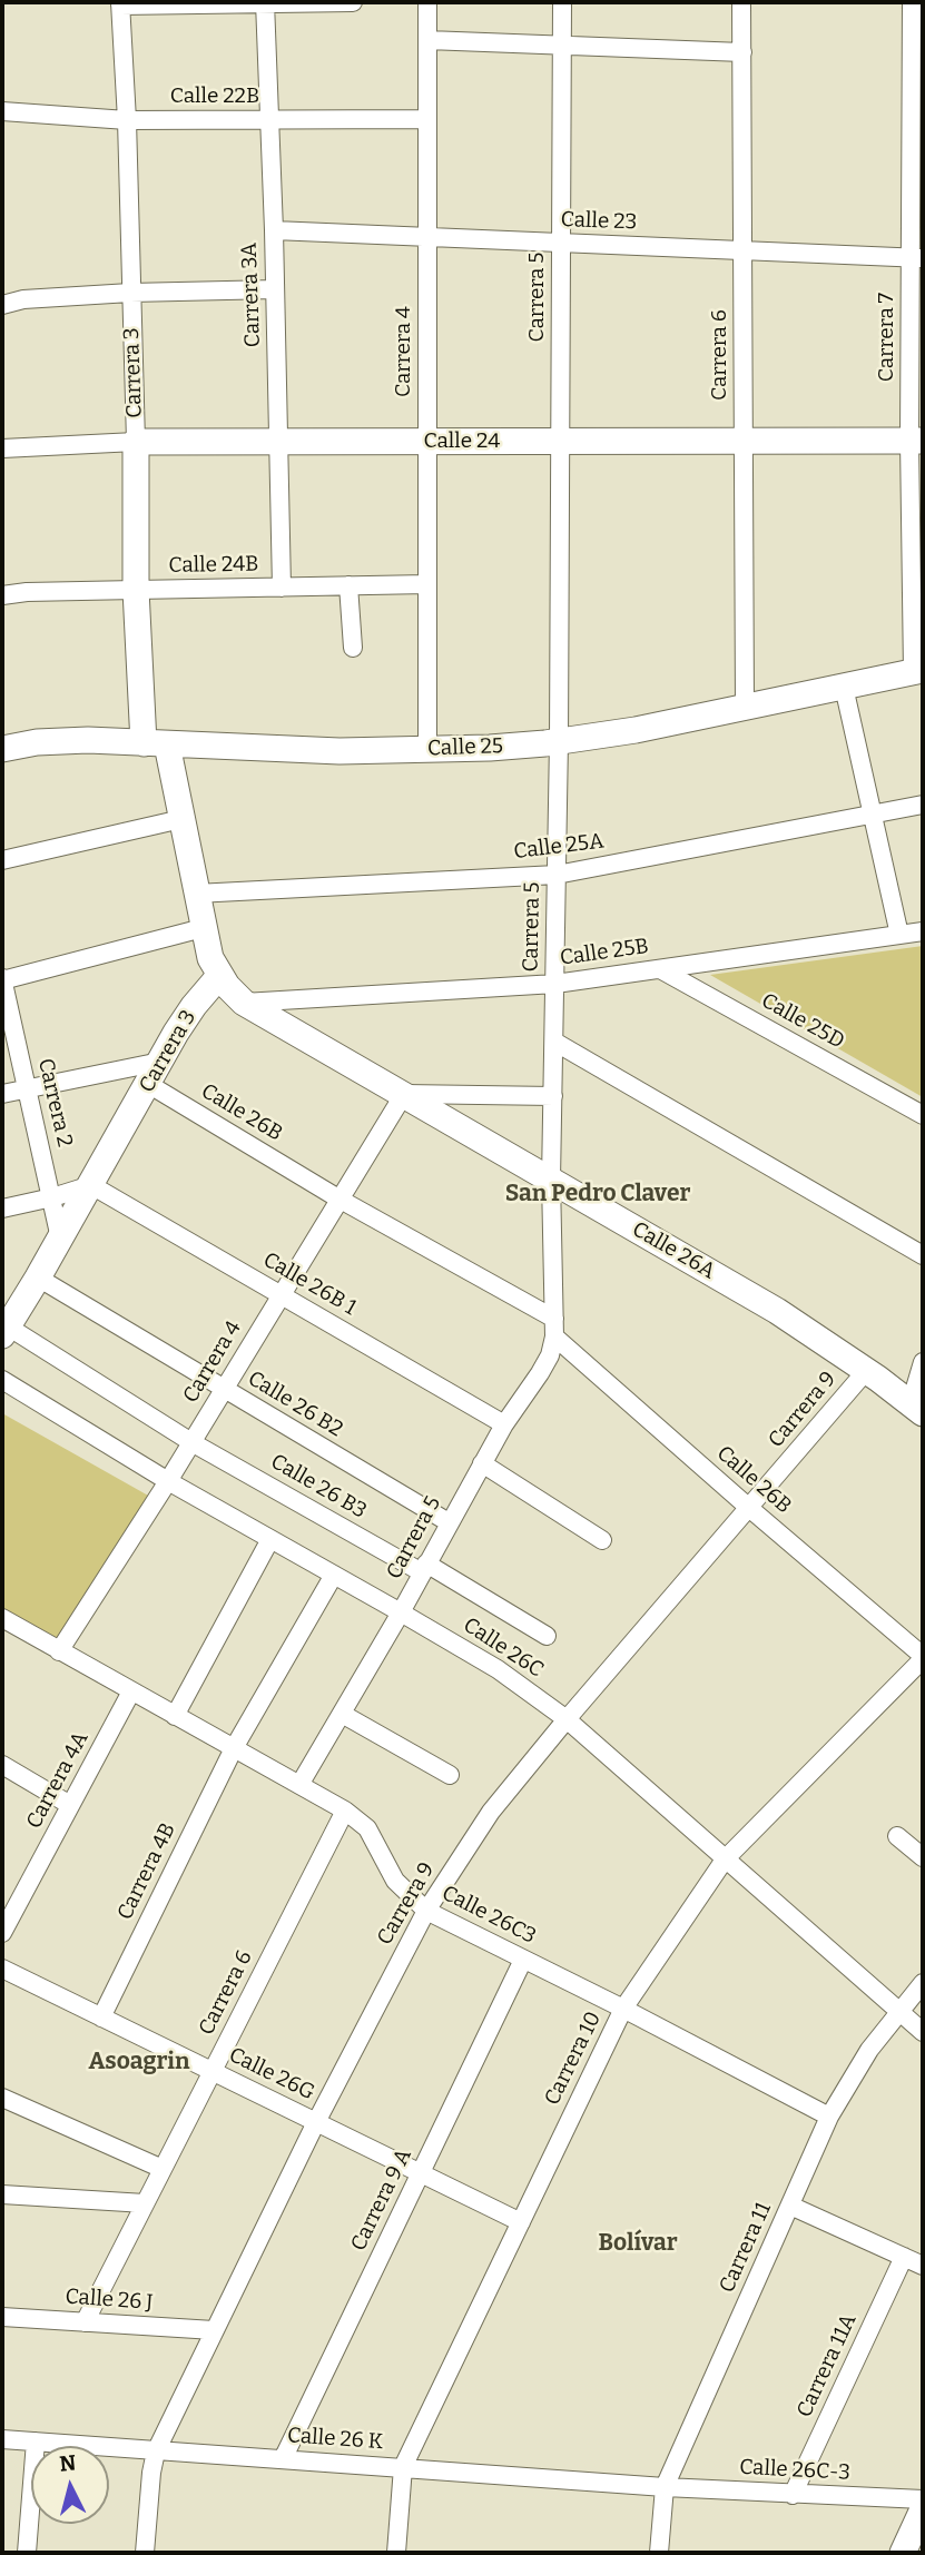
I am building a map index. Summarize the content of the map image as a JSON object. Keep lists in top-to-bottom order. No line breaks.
{"streets":{"street":["Calle 22B","Calle 23","Carrera 3A","Carrera 5","Carrera 7","Carrera 4","Carrera 6","Carrera 3","Calle 24","Calle 24B","Calle 25","Calle 25A","Calle 25B","Calle 25D","Carrera 2","Calle 26B","Calle 26A","Calle 26B 1","Calle 26 B2","Carrera 9","Calle 26 B3","Calle 26C","Carrera 4A","Carrera 4B","Calle 26C3","Carrera 10","Calle 26G","Carrera 9 A","Carrera 11","Calle 26 J","Carrera 11A","Calle 26 K","Calle 26C-3"]},"crossings":[["Calle 22B","Carrera 3A"],["Calle 22B","Carrera 4"],["Calle 22B","Carrera 3"],["Calle 23","Carrera 3A"],["Calle 23","Carrera 5"],["Calle 23","Carrera 7"],["Calle 23","Carrera 4"],["Calle 23","Carrera 6"],["Carrera 3A","Calle 24"],["Carrera 3A","Calle 24B"],["Carrera 5","Calle 24"],["Carrera 5","Calle 25"],["Carrera 5","Calle 25A"],["Carrera 5","Calle 25B"],["Carrera 5","Calle 26B"],["Carrera 5","Calle 26A"],["Carrera 5","Calle 26B 1"],["Carrera 5","Calle 26 B2"],["Carrera 5","Calle 26 B3"],["Carrera 5","Calle 26C"],["Carrera 5","Calle 26C3"],["Carrera 7","Calle 24"],["Carrera 7","Calle 25"],["Carrera 4","Calle 24"],["Carrera 4","Calle 24B"],["Carrera 4","Calle 25"],["Carrera 4","Calle 26B"],["Carrera 4","Calle 26A"],["Carrera 4","Calle 26B 1"],["Carrera 4","Calle 26 B2"],["Carrera 4","Calle 26 B3"],["Carrera 4","Calle 26C"],["Carrera 4","Calle 26C3"],["Carrera 6","Calle 24"],["Carrera 6","Calle 25"],["Carrera 6","Calle 26C3"],["Carrera 6","Calle 26G"],["Carrera 6","Calle 26 J"],["Carrera 3","Calle 24"],["Carrera 3","Calle 24B"],["Carrera 3","Calle 25"],["Carrera 3","Calle 25A"],["Carrera 3","Carrera 2"],["Carrera 3","Calle 26B"],["Carrera 3","Calle 26A"],["Carrera 3","Calle 26B 1"],["Carrera 3","Calle 26 B2"],["Calle 25B","Calle 25D"],["Calle 25B","Calle 26A"],["Calle 26B","Carrera 9"],["Calle 26B","Carrera 10"],["Calle 26A","Carrera 9"],["Carrera 9","Calle 26C"],["Carrera 9","Calle 26C3"],["Carrera 9","Calle 26G"],["Carrera 9","Calle 26 J"],["Carrera 9","Calle 26 K"],["Calle 26C","Carrera 4B"],["Calle 26C","Carrera 10"],["Calle 26C","Carrera 11"],["Carrera 4A","Calle 26C3"],["Carrera 4B","Calle 26C3"],["Carrera 4B","Calle 26G"],["Calle 26C3","Carrera 10"],["Calle 26C3","Carrera 9 A"],["Calle 26C3","Carrera 11"],["Carrera 10","Calle 26G"],["Carrera 10","Calle 26 K"],["Calle 26G","Carrera 9 A"],["Carrera 9 A","Calle 26 K"],["Carrera 11","Calle 26 K"],["Carrera 11","Calle 26C-3"],["Carrera 11A","Calle 26C-3"],["Calle 26 K","Calle 26C-3"]],"districts":["San Pedro Claver","Asoagrin","Bolívar"],"north":"top"}
